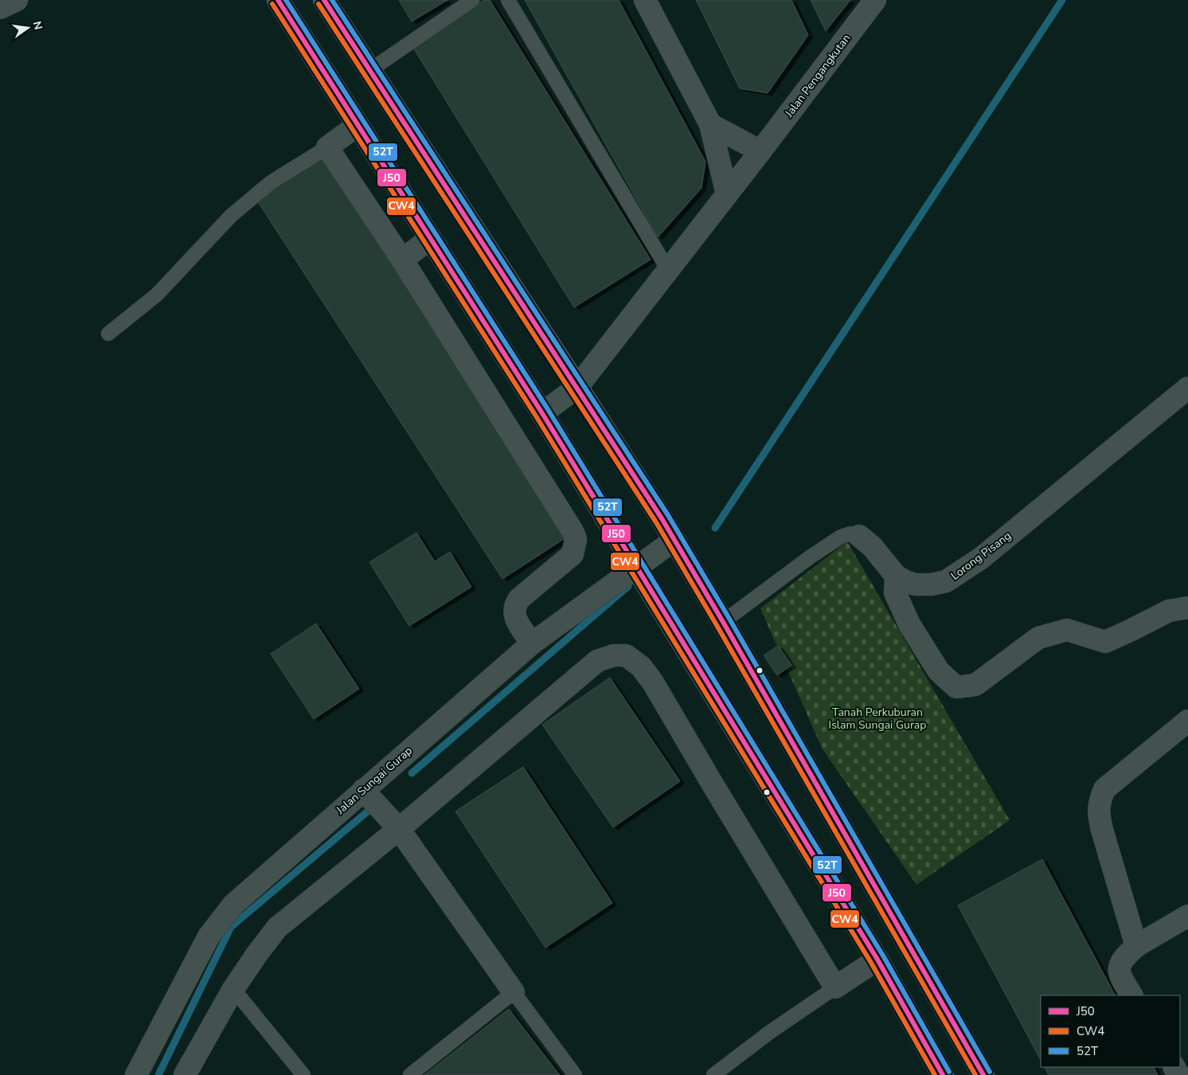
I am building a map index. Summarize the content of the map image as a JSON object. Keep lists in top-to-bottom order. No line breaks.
{"streets":{"street":["Jalan Pengangkutan","Lorong Pisang","Jalan Sungai Gurap"]},"parks":["Tanah Perkuburan Islam Sungai Gurap"],"lines":["transit line J50","transit line 52T","transit line CW4"],"legend":["J50","CW4","52T"],"north":"right"}
